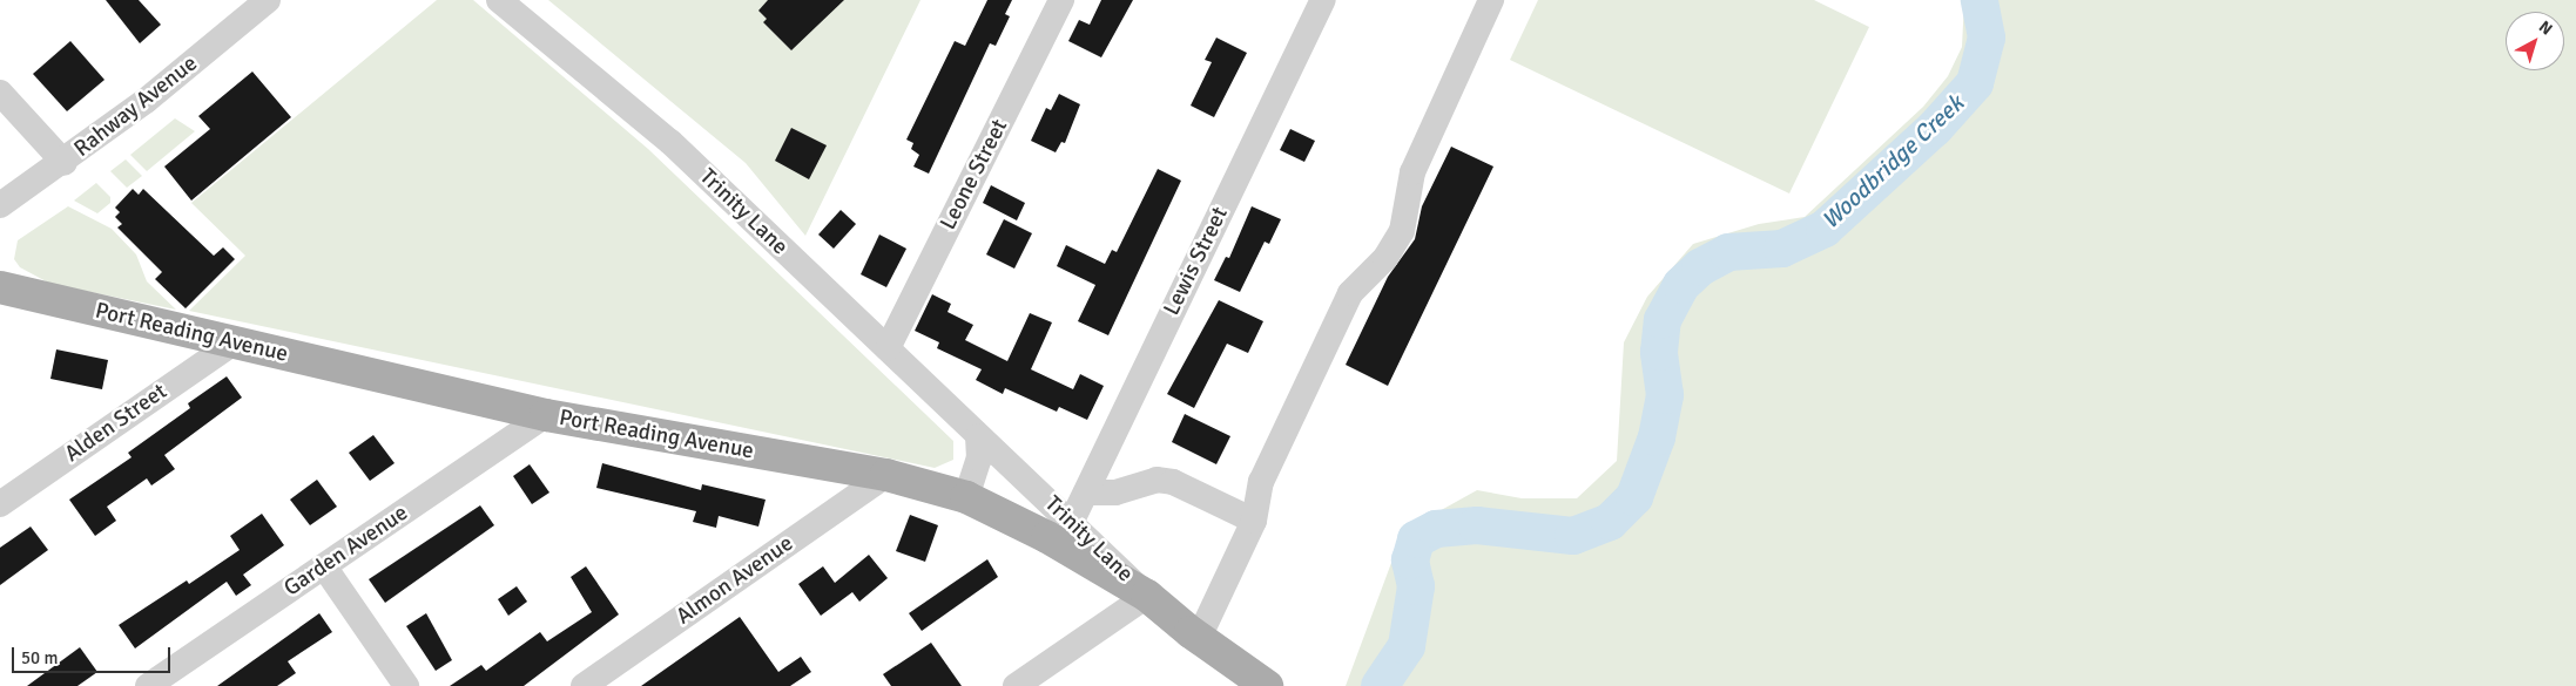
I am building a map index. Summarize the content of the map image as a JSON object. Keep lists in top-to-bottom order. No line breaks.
{"streets":{"main road":["Port Reading Avenue"],"street":["Rahway Avenue","Leone Street","Trinity Lane","Lewis Street","Alden Street","Garden Avenue","Almon Avenue"]},"crossings":[["Leone Street","Trinity Lane"],["Trinity Lane","Lewis Street"],["Trinity Lane","Port Reading Avenue"],["Port Reading Avenue","Alden Street"],["Port Reading Avenue","Garden Avenue"],["Port Reading Avenue","Almon Avenue"]],"water":["Woodbridge Creek"],"scale_bar":"50 m","north":"top right"}
